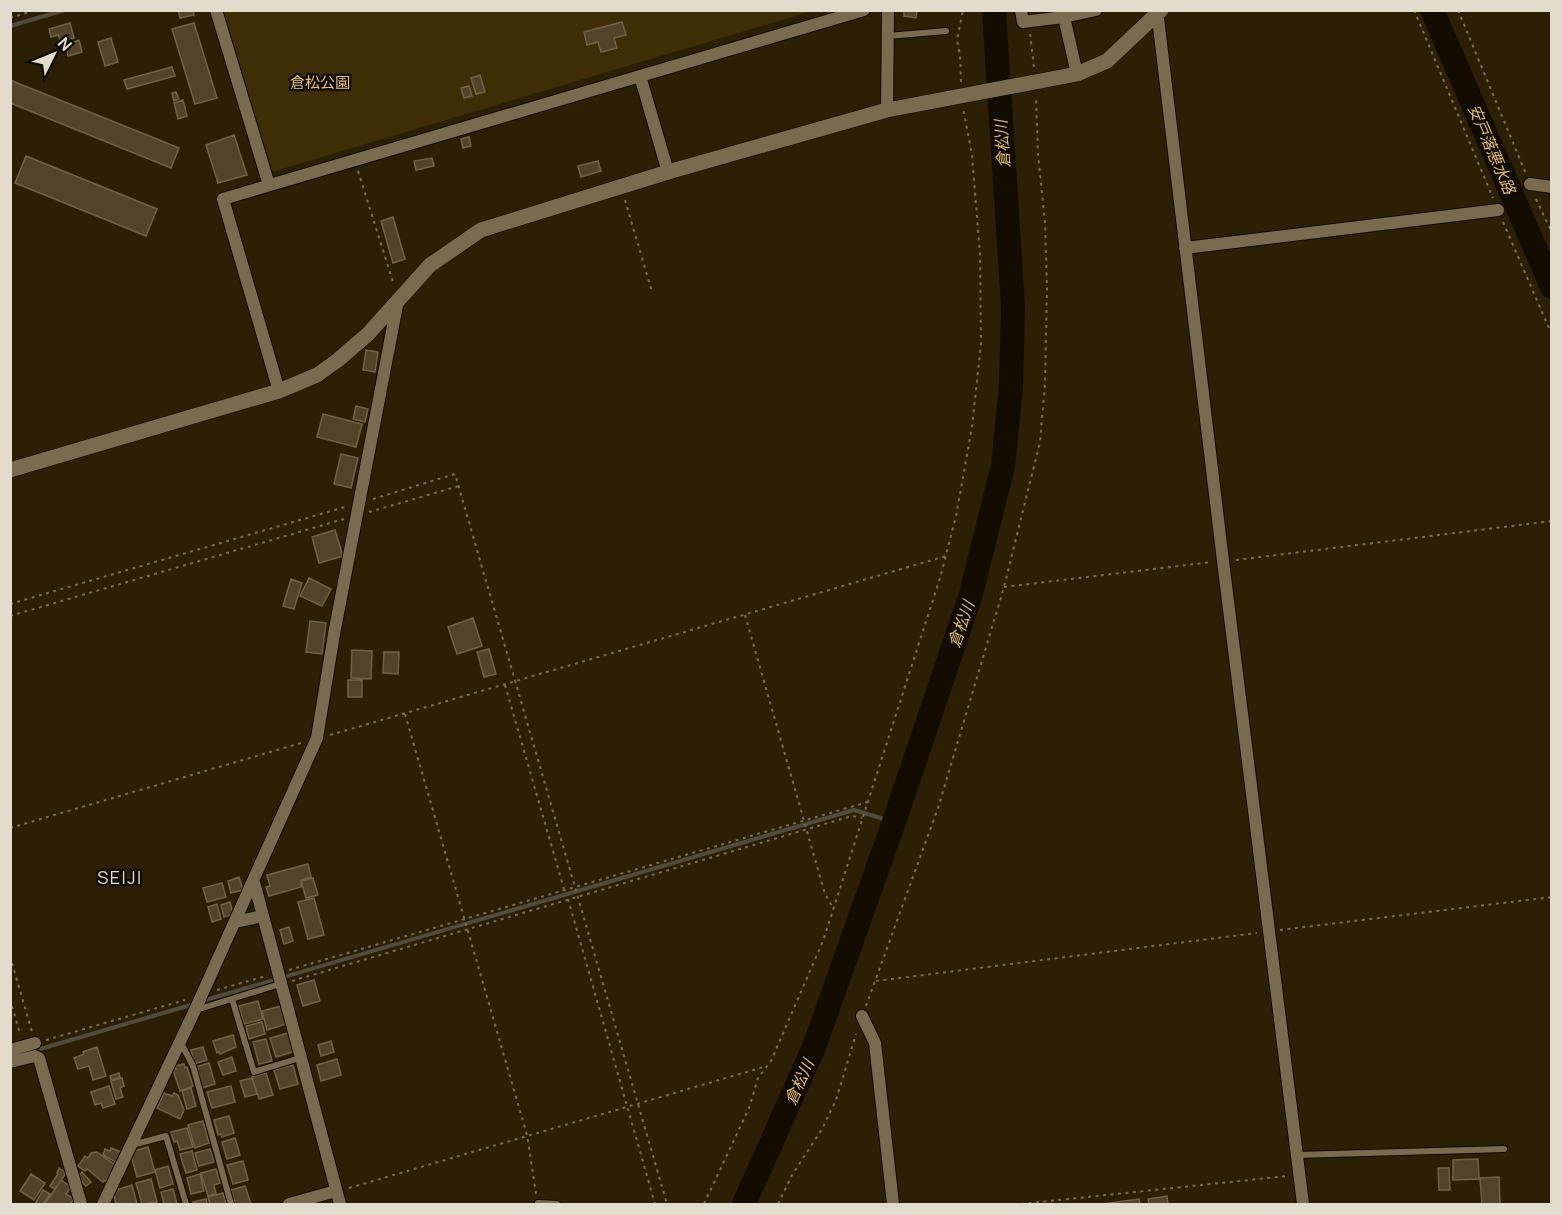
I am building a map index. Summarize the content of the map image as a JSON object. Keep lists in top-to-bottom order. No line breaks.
{"districts":["SEIJI"],"water":["倉松川","安戸落悪水路"],"parks":["倉松公園"],"north":"top right"}
